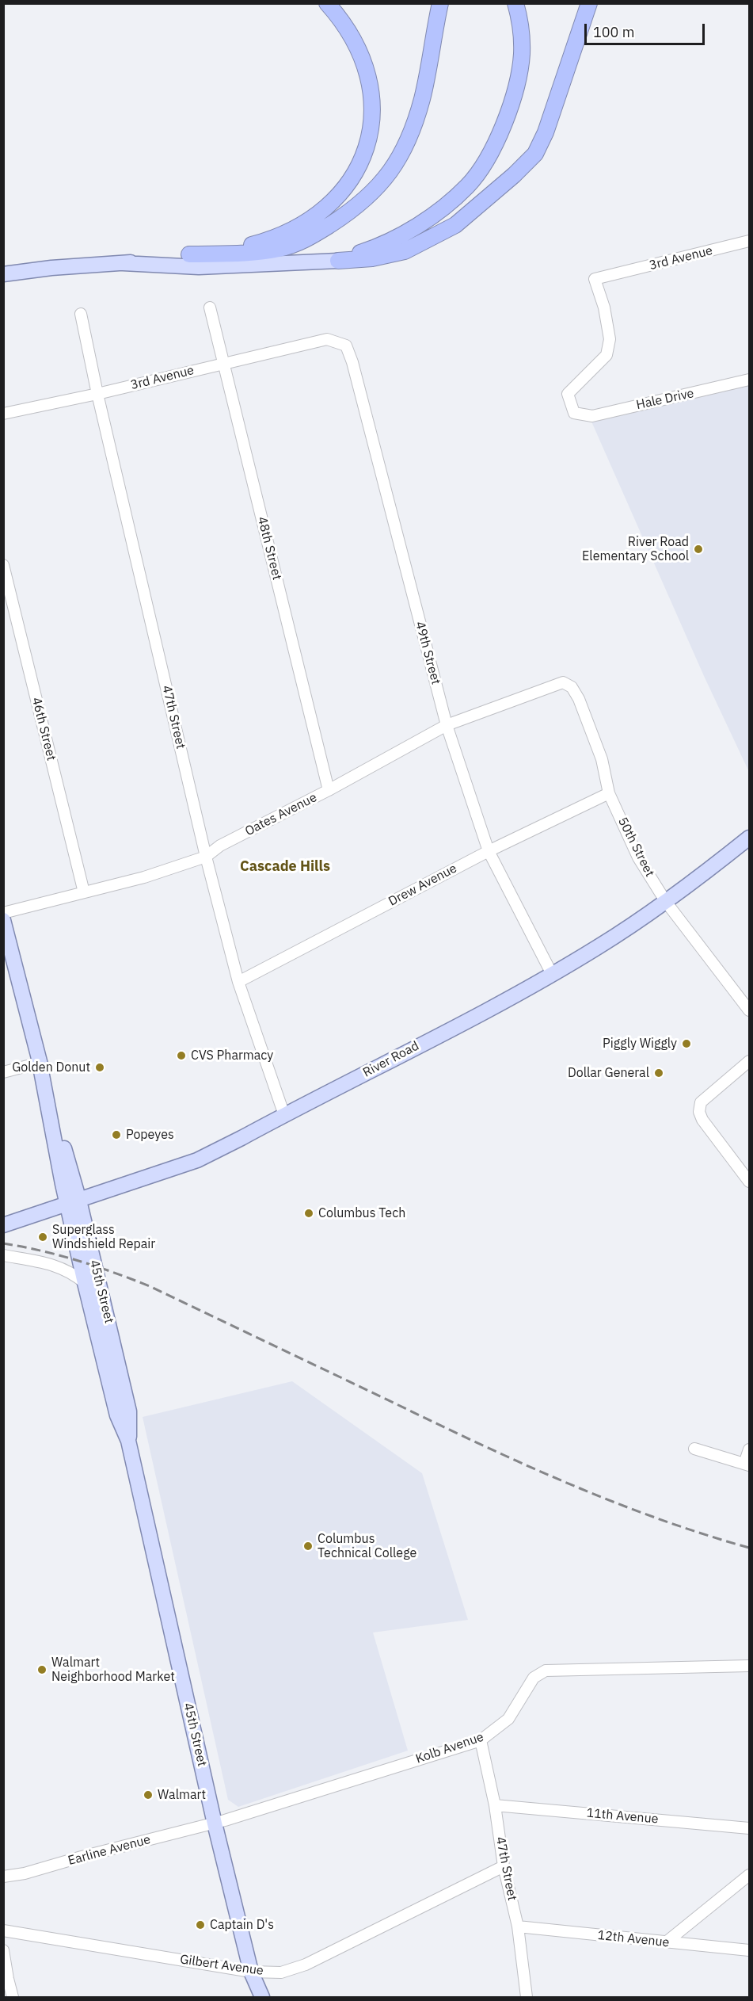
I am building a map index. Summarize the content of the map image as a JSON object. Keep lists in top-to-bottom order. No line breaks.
{"streets":{"main road":["River Road","45th Street"],"street":["3rd Avenue","Hale Drive","48th Street","49th Street","47th Street","46th Street","Oates Avenue","50th Street","Drew Avenue","Kolb Avenue","11th Avenue","Earline Avenue","12th Avenue","Gilbert Avenue"]},"crossings":[["3rd Avenue","Hale Drive"],["3rd Avenue","48th Street"],["3rd Avenue","49th Street"],["3rd Avenue","47th Street"],["48th Street","Oates Avenue"],["49th Street","Oates Avenue"],["49th Street","Drew Avenue"],["49th Street","River Road"],["47th Street","Oates Avenue"],["47th Street","Drew Avenue"],["47th Street","River Road"],["47th Street","Kolb Avenue"],["47th Street","11th Avenue"],["47th Street","12th Avenue"],["47th Street","Gilbert Avenue"],["46th Street","Oates Avenue"],["Oates Avenue","50th Street"],["50th Street","Drew Avenue"],["50th Street","River Road"],["River Road","45th Street"],["45th Street","Kolb Avenue"],["45th Street","Earline Avenue"],["45th Street","Gilbert Avenue"],["Kolb Avenue","Earline Avenue"]],"districts":["Cascade Hills"],"places":["River Road Elementary School","Piggly Wiggly","CVS Pharmacy","Golden Donut","Dollar General","Popeyes","Columbus Tech","Superglass Windshield Repair","Columbus Technical College","Walmart Neighborhood Market","Walmart","Captain D's"],"scale_bar":"100 m"}
